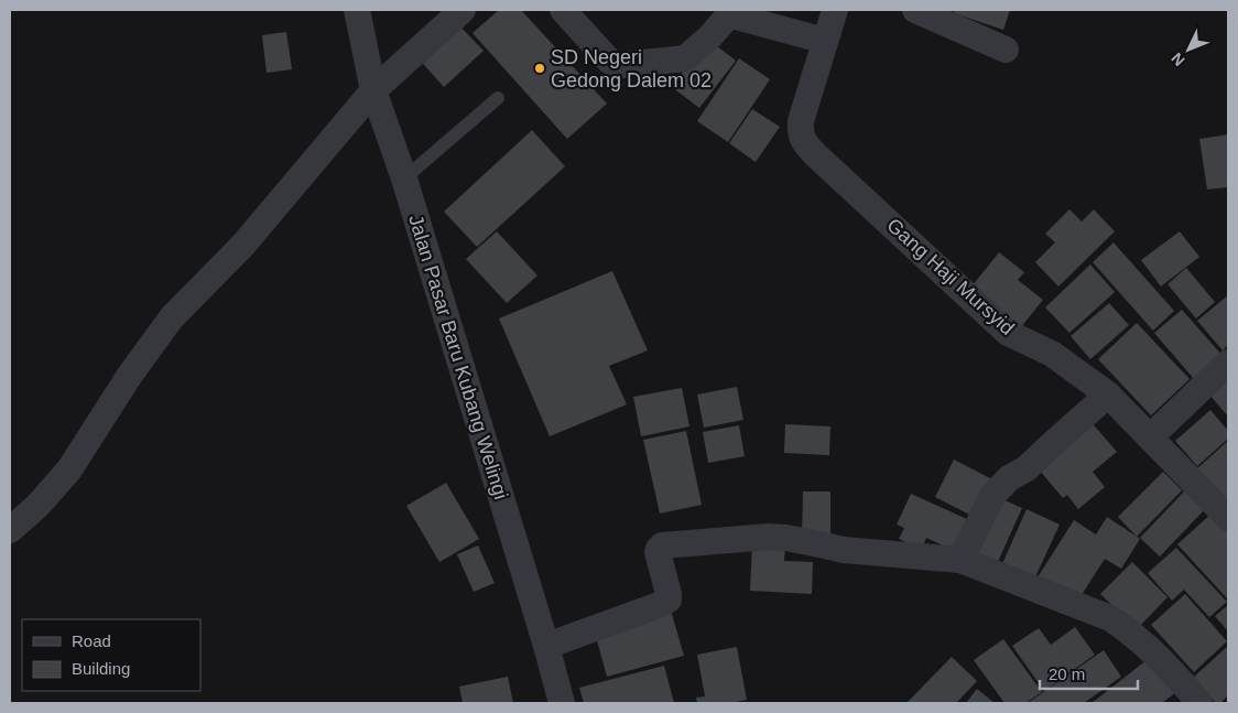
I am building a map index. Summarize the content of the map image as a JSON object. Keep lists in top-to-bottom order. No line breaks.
{"streets":{"street":["Gang Haji Mursyid","Jalan Pasar Baru Kubang Welingi"]},"places":["SD Negeri Gedong Dalem 02"],"legend":["Road","Building"],"scale_bar":"20 m","north":"bottom left"}
